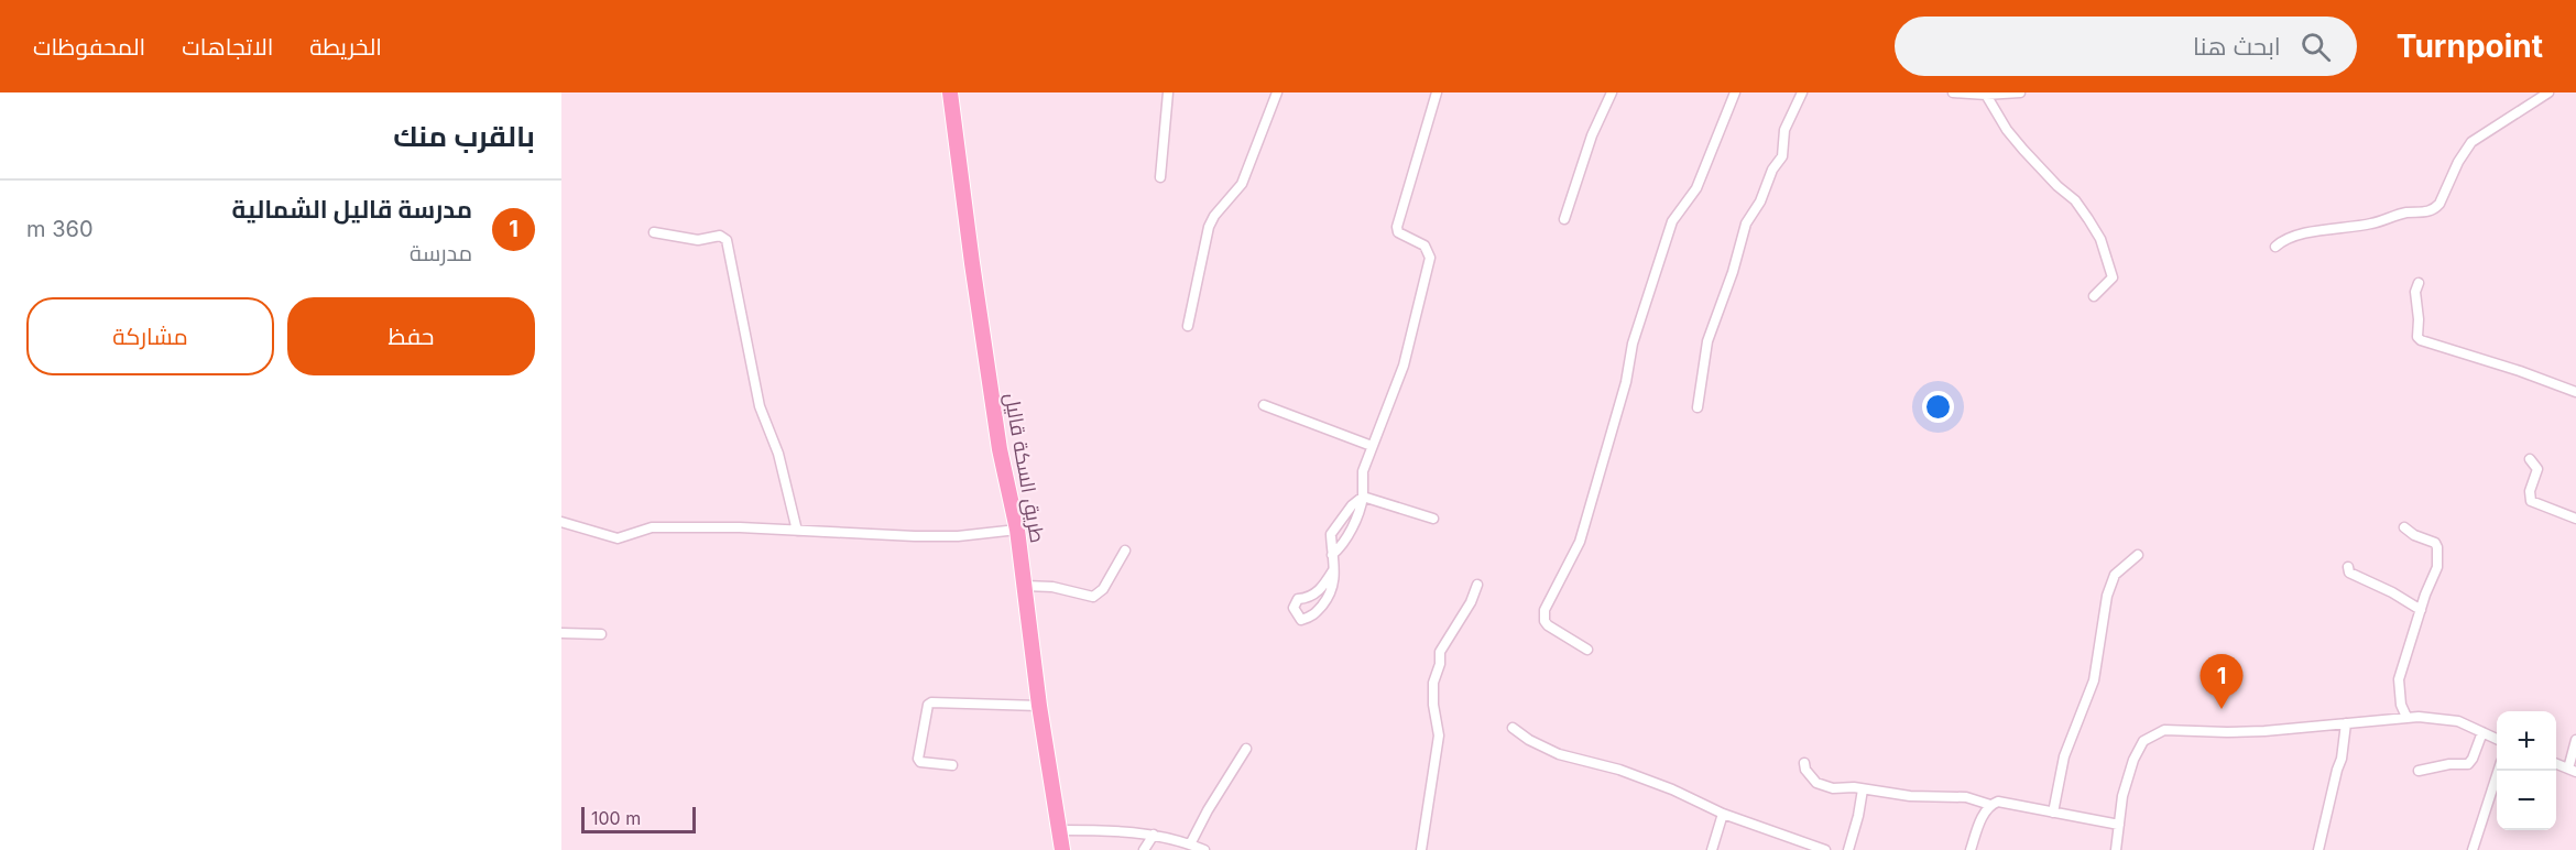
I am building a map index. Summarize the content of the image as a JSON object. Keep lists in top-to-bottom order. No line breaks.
{"streets":{"main road":["طريق السكة قاليل"]},"scale_bar":"100 m","page":{"header":"Turnpoint","search":"ابحث هنا","nav":["الخريطة","الاتجاهات","المحفوظات"],"heading":"بالقرب منك","list":[{"mark":"1","name":"مدرسة قاليل الشمالية","note":"مدرسة","value":"360 m"}],"buttons":["حفظ","مشاركة"],"pins":"1","map_buttons":["+","−"],"scale":"100 m"}}
